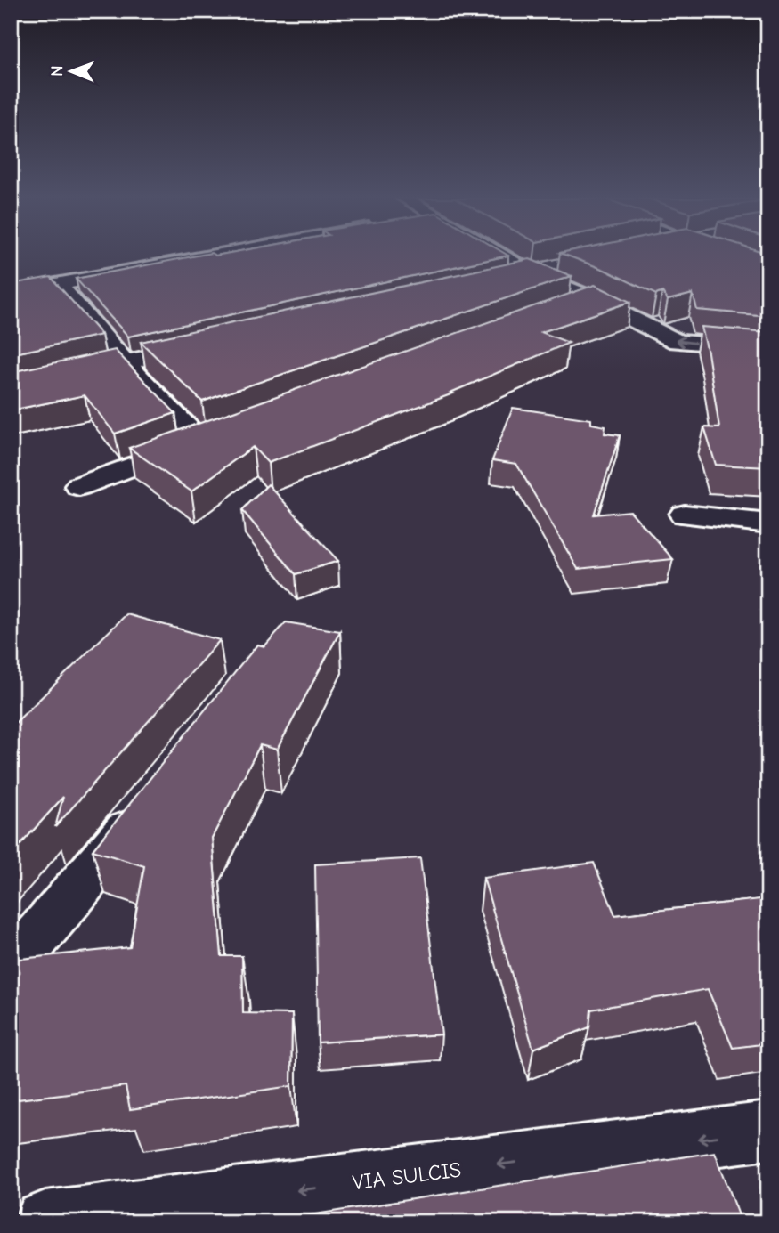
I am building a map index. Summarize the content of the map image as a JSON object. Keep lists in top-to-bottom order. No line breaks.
{"streets":{"street":["VIA SULCIS"]},"one_way":["VIA SULCIS"],"north":"left"}
